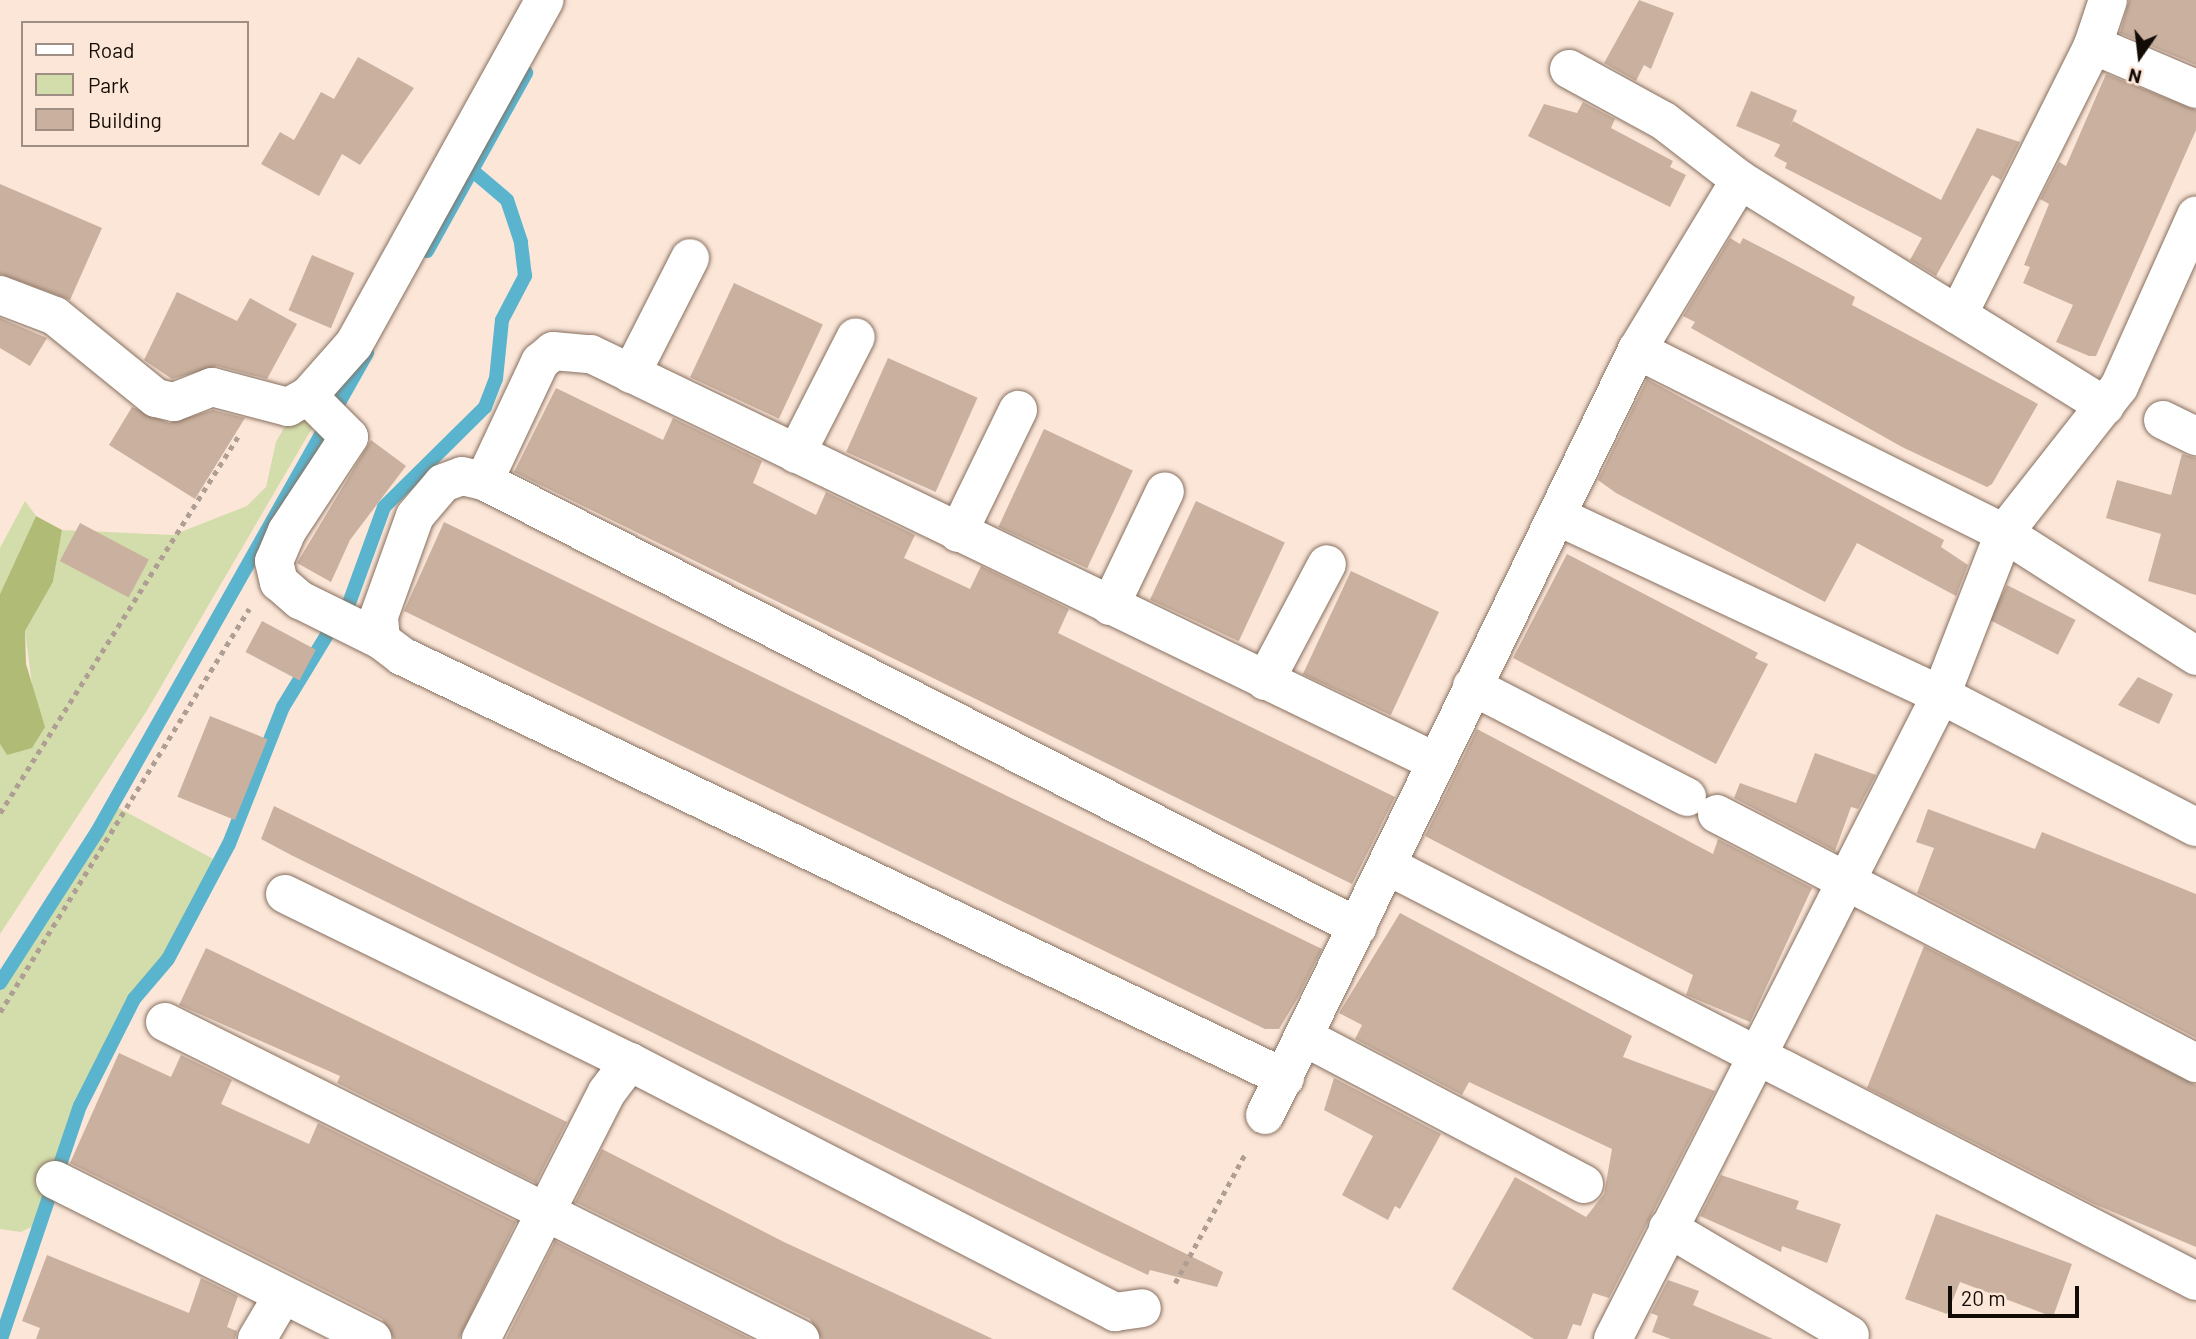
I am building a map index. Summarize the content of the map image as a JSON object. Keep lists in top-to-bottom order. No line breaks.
{"legend":["Road","Park","Building"],"scale_bar":"20 m","north":"bottom"}
